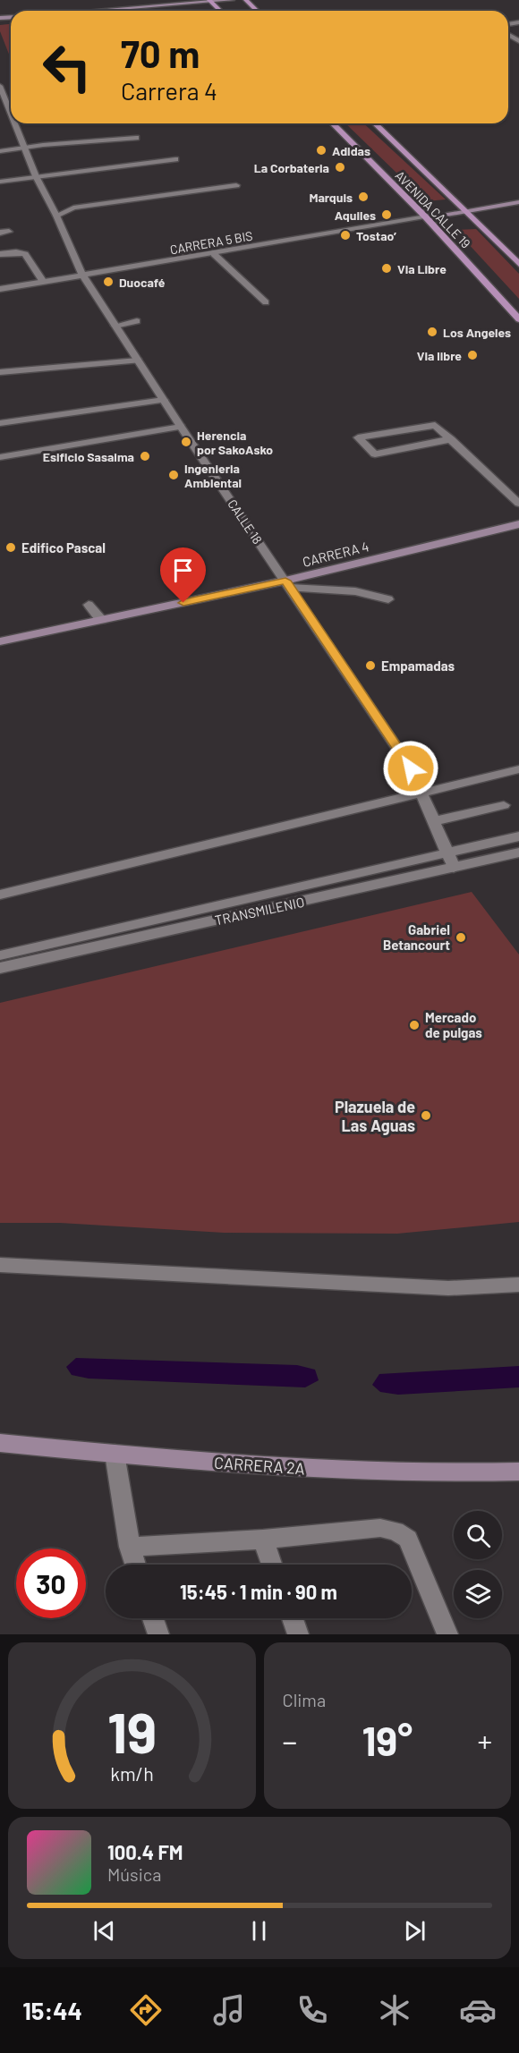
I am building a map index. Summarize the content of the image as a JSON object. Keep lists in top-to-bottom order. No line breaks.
{"streets":{"main road":["AVENIDA CALLE 19"],"street":["CARRERA 5 BIS","CALLE 18","CARRERA 4","TRANSMILENIO","CARRERA 2A"]},"crossings":[["AVENIDA CALLE 19","CARRERA 5 BIS"],["CARRERA 5 BIS","CALLE 18"],["CALLE 18","CARRERA 4"],["CALLE 18","TRANSMILENIO"]],"places":["Adidas","La Corbateria","Marquis","Aquiles","Tostao’","Via Libre","Duocafé","Los Angeles","Via libre","Herencia por SakoAsko","Esificio Sasaima","Ingenieria Ambiental","Edifico Pascal","Empamadas","Gabriel Betancourt","Mercado de pulgas","Plazuela de Las Aguas"],"page":{"turn":["70 m","Carrera 4"],"limit":"30","trip":"15:45 · 1 min · 90 m","tile":"Clima","heat":["−","19°","+"],"song":["100.4 FM","Música"],"tabs":"15:44","gauge":["19","km/h"]}}
